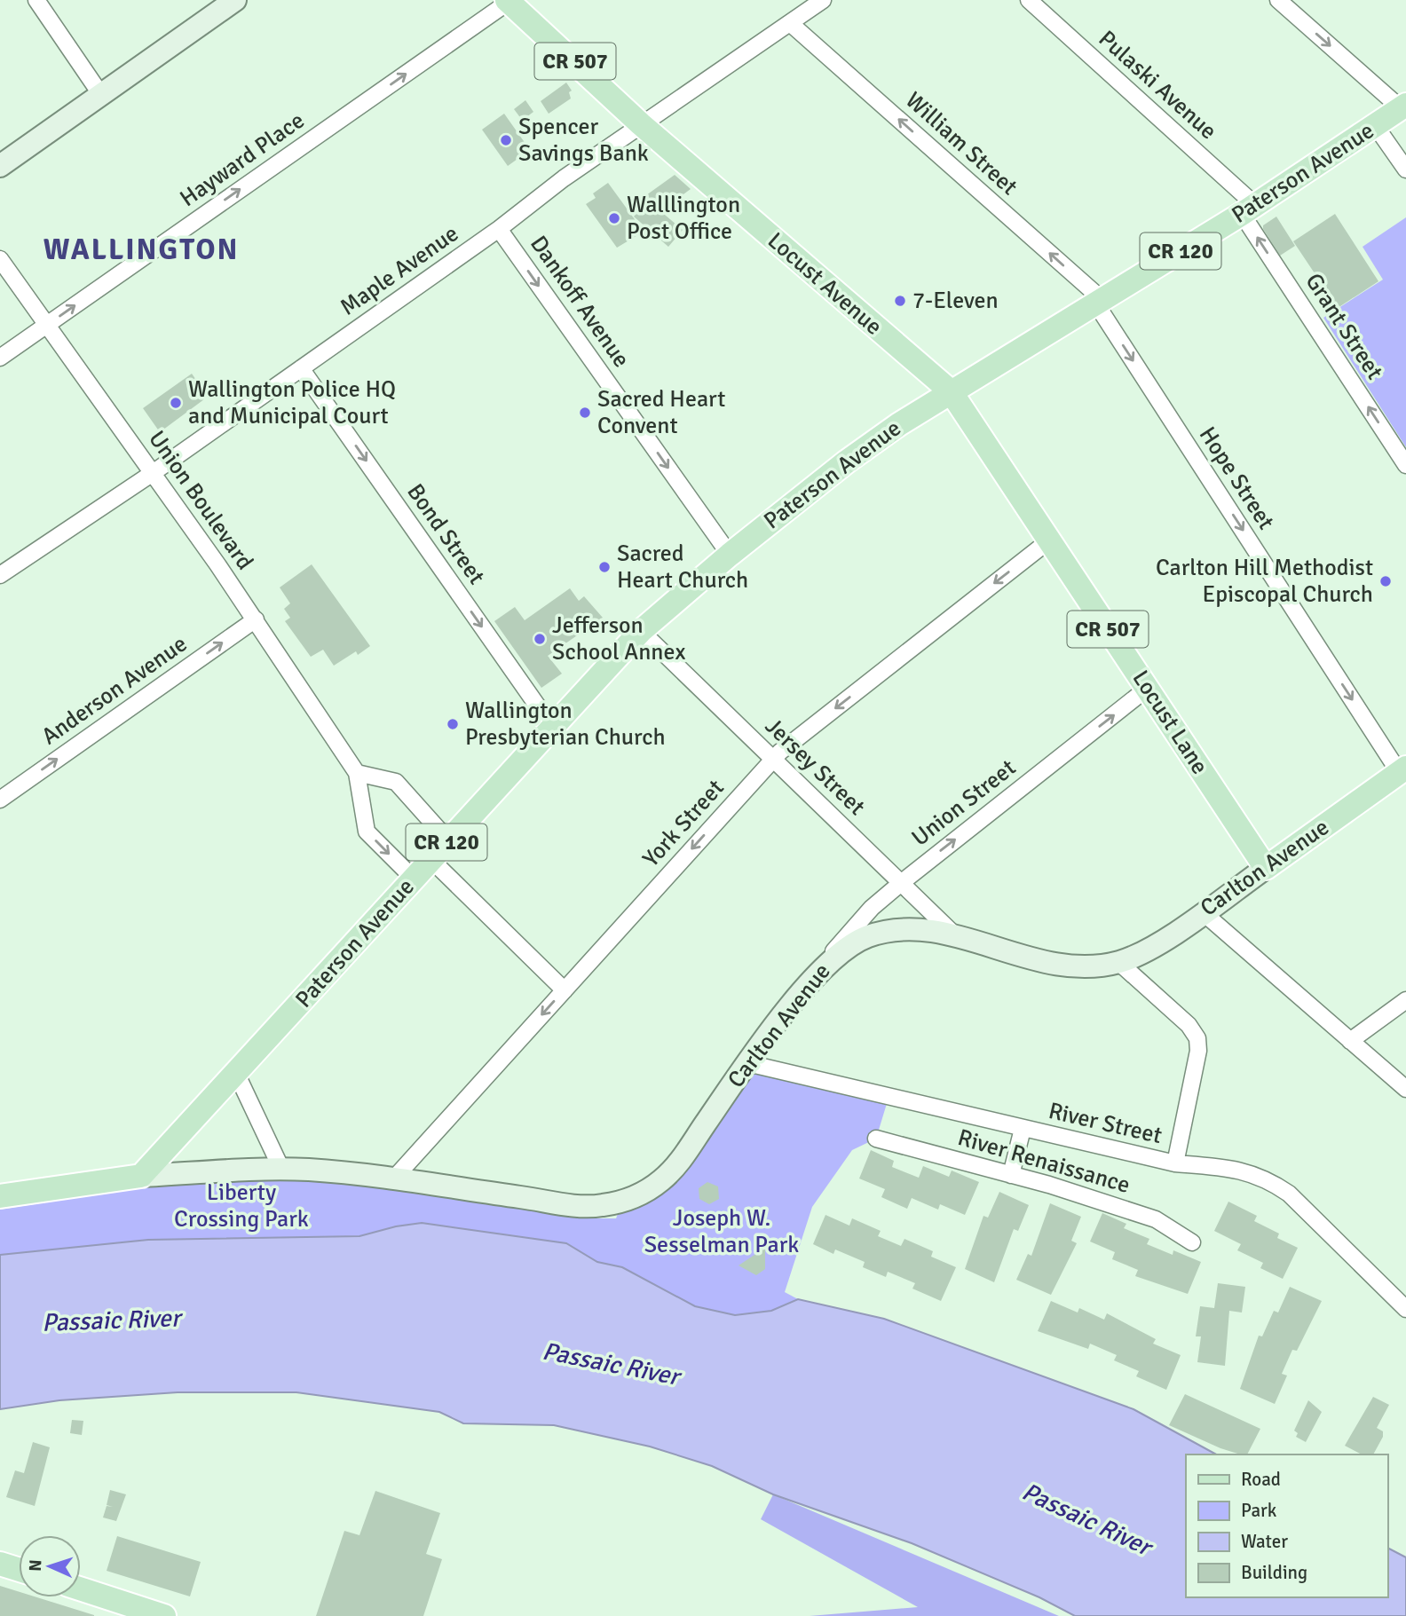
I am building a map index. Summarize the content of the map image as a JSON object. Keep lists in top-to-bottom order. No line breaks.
{"streets":{"main road":["CR 507","Paterson Avenue","CR 120","Locust Avenue","Locust Lane","Carlton Avenue"],"street":["Pulaski Avenue","William Street","Hayward Place","Maple Avenue","Dankoff Avenue","Grant Street","Hope Street","Union Boulevard","Bond Street","Anderson Avenue","Jersey Street","Union Street","York Street","River Street","River Renaissance"]},"crossings":[["Pulaski Avenue","Paterson Avenue"],["Pulaski Avenue","Grant Street"],["William Street","Paterson Avenue"],["William Street","Maple Avenue"],["William Street","Hope Street"],["Hayward Place","Locust Avenue"],["Hayward Place","Union Boulevard"],["Paterson Avenue","Locust Avenue"],["Paterson Avenue","Dankoff Avenue"],["Paterson Avenue","Grant Street"],["Paterson Avenue","Hope Street"],["Paterson Avenue","Union Boulevard"],["Paterson Avenue","Bond Street"],["Paterson Avenue","Locust Lane"],["Paterson Avenue","Jersey Street"],["Paterson Avenue","Carlton Avenue"],["Maple Avenue","Locust Avenue"],["Maple Avenue","Dankoff Avenue"],["Maple Avenue","Union Boulevard"],["Maple Avenue","Bond Street"],["Locust Avenue","Locust Lane"],["Hope Street","Carlton Avenue"],["Union Boulevard","Anderson Avenue"],["Locust Lane","Union Street"],["Locust Lane","York Street"],["Locust Lane","Carlton Avenue"],["Jersey Street","Union Street"],["Jersey Street","York Street"],["Jersey Street","Carlton Avenue"],["Union Street","Carlton Avenue"],["York Street","Carlton Avenue"],["Carlton Avenue","River Street"]],"one_way":["William Street","Hayward Place","Dankoff Avenue","Grant Street","Hope Street","Bond Street","Anderson Avenue","Union Street","York Street"],"districts":["WALLINGTON"],"water":["Passaic River"],"parks":["Liberty Crossing Park","Joseph W. Sesselman Park"],"places":["Spencer Savings Bank","Walllington Post Office","7-Eleven","Wallington Police HQ and Municipal Court","Sacred Heart Convent","Sacred Heart Church","Carlton Hill Methodist Episcopal Church","Jefferson School Annex","Wallington Presbyterian Church"],"legend":["Road","Park","Water","Building"],"north":"left"}
